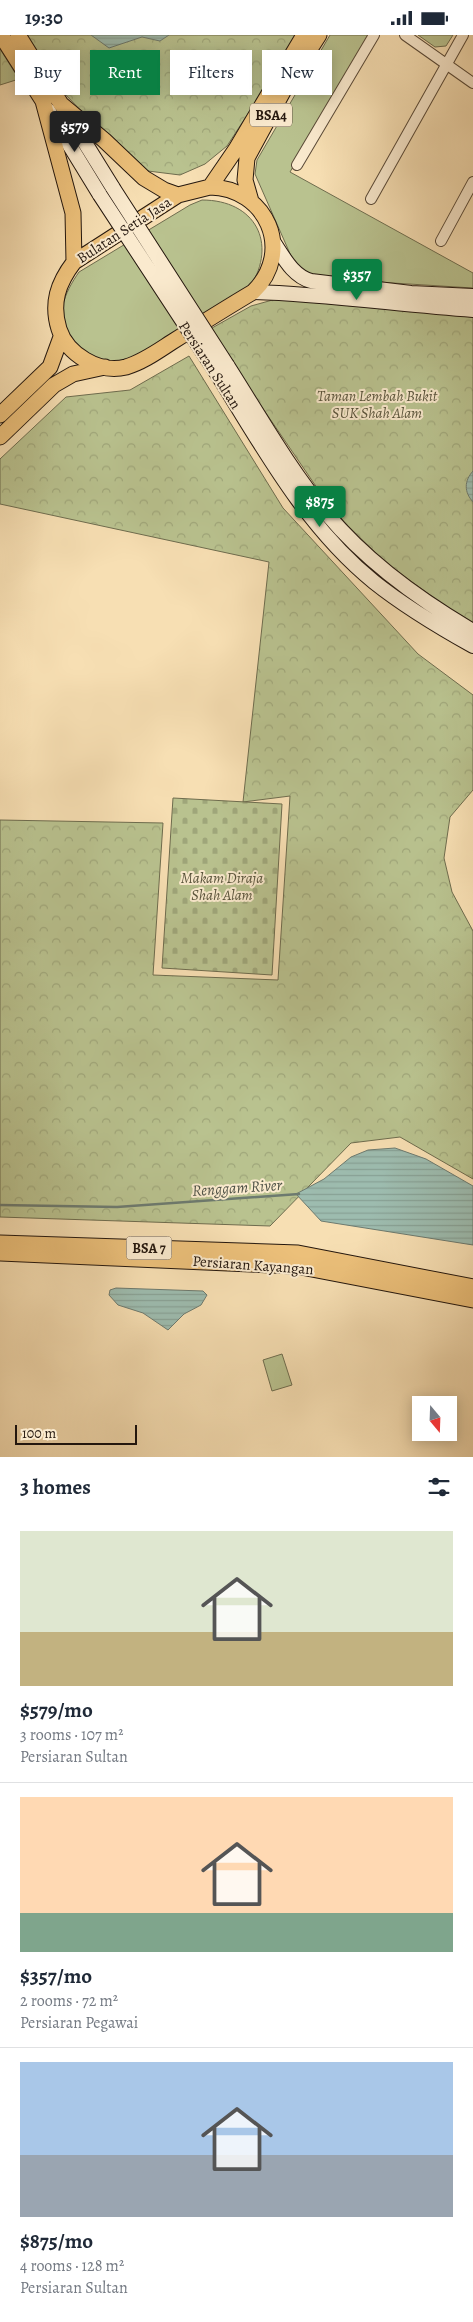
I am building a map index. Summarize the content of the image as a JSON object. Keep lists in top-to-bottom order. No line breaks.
{"streets":{"main road":["BSA4","Bulatan Setia Jasa","Persiaran Sultan","BSA 7","Persiaran Kayangan"]},"crossings":[["BSA4","Bulatan Setia Jasa"]],"water":["Renggam River"],"parks":["Taman Lembah Bukit SUK Shah Alam","Makam Diraja Shah Alam"],"scale_bar":"100 m","north":"bottom","page":{"status":"19:30","chip":["Buy","Rent","Filters","New"],"price":["$579","$357","$875"],"scale":"100 m","heading":"3 homes","list":[{"name":"$579/mo","note":"3 rooms · 107 m² · Persiaran Sultan"},{"name":"$357/mo","note":"2 rooms · 72 m² · Persiaran Pegawai"},{"name":"$875/mo","note":"4 rooms · 128 m² · Persiaran Sultan"}]}}
